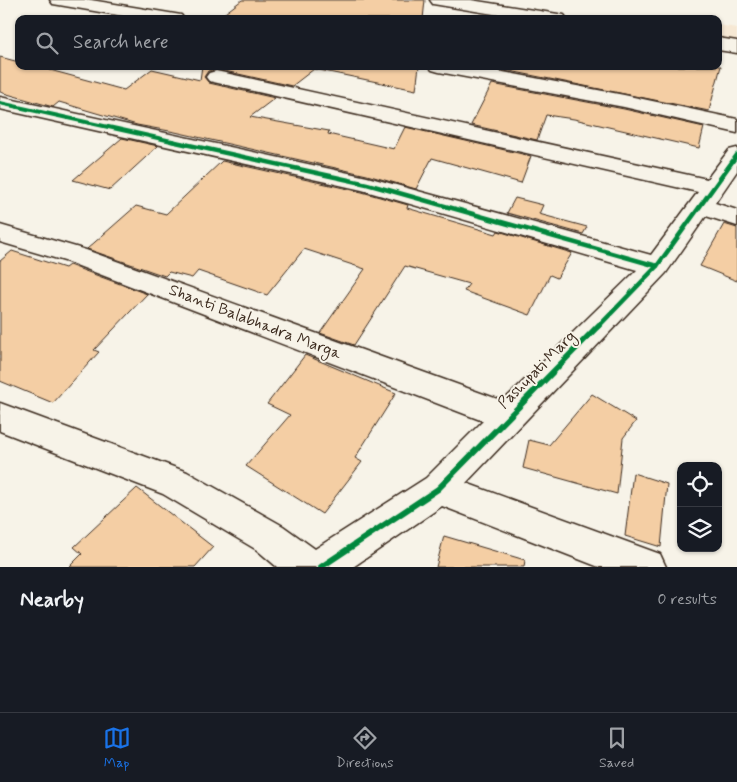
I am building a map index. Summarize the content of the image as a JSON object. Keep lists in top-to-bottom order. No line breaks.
{"streets":{"street":["Shanti Balabhadra Marga","Pashupati Marg"]},"crossings":[["Shanti Balabhadra Marga","Pashupati Marg"]],"page":{"search":"Search here","heading":["Nearby","0 results"],"nav":["Map","Directions","Saved"]}}
